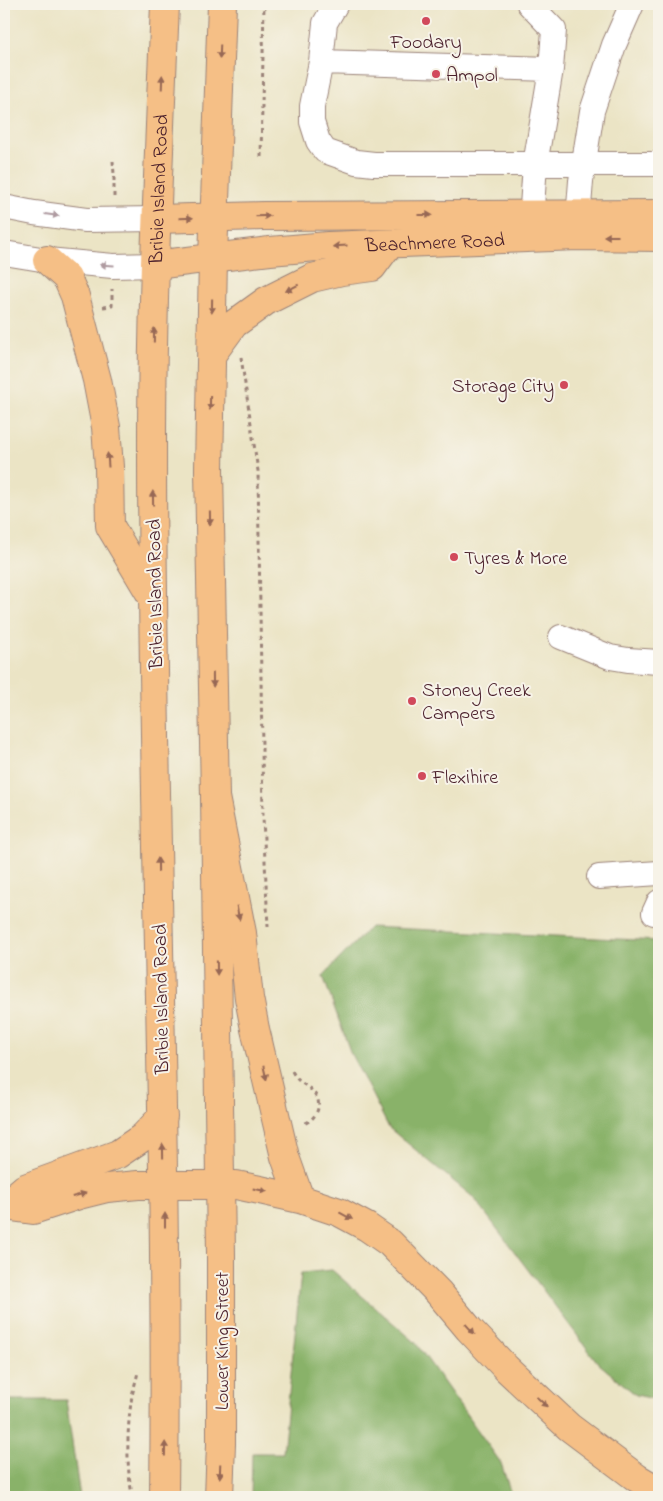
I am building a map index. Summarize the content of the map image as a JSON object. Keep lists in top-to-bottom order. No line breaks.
{"streets":{"main road":["Bribie Island Road","Beachmere Road","Lower King Street"]},"crossings":[["Bribie Island Road","Beachmere Road"]],"places":["Foodary","Ampol","Storage City","Tyres & More","Stoney Creek Campers","Flexihire"]}
